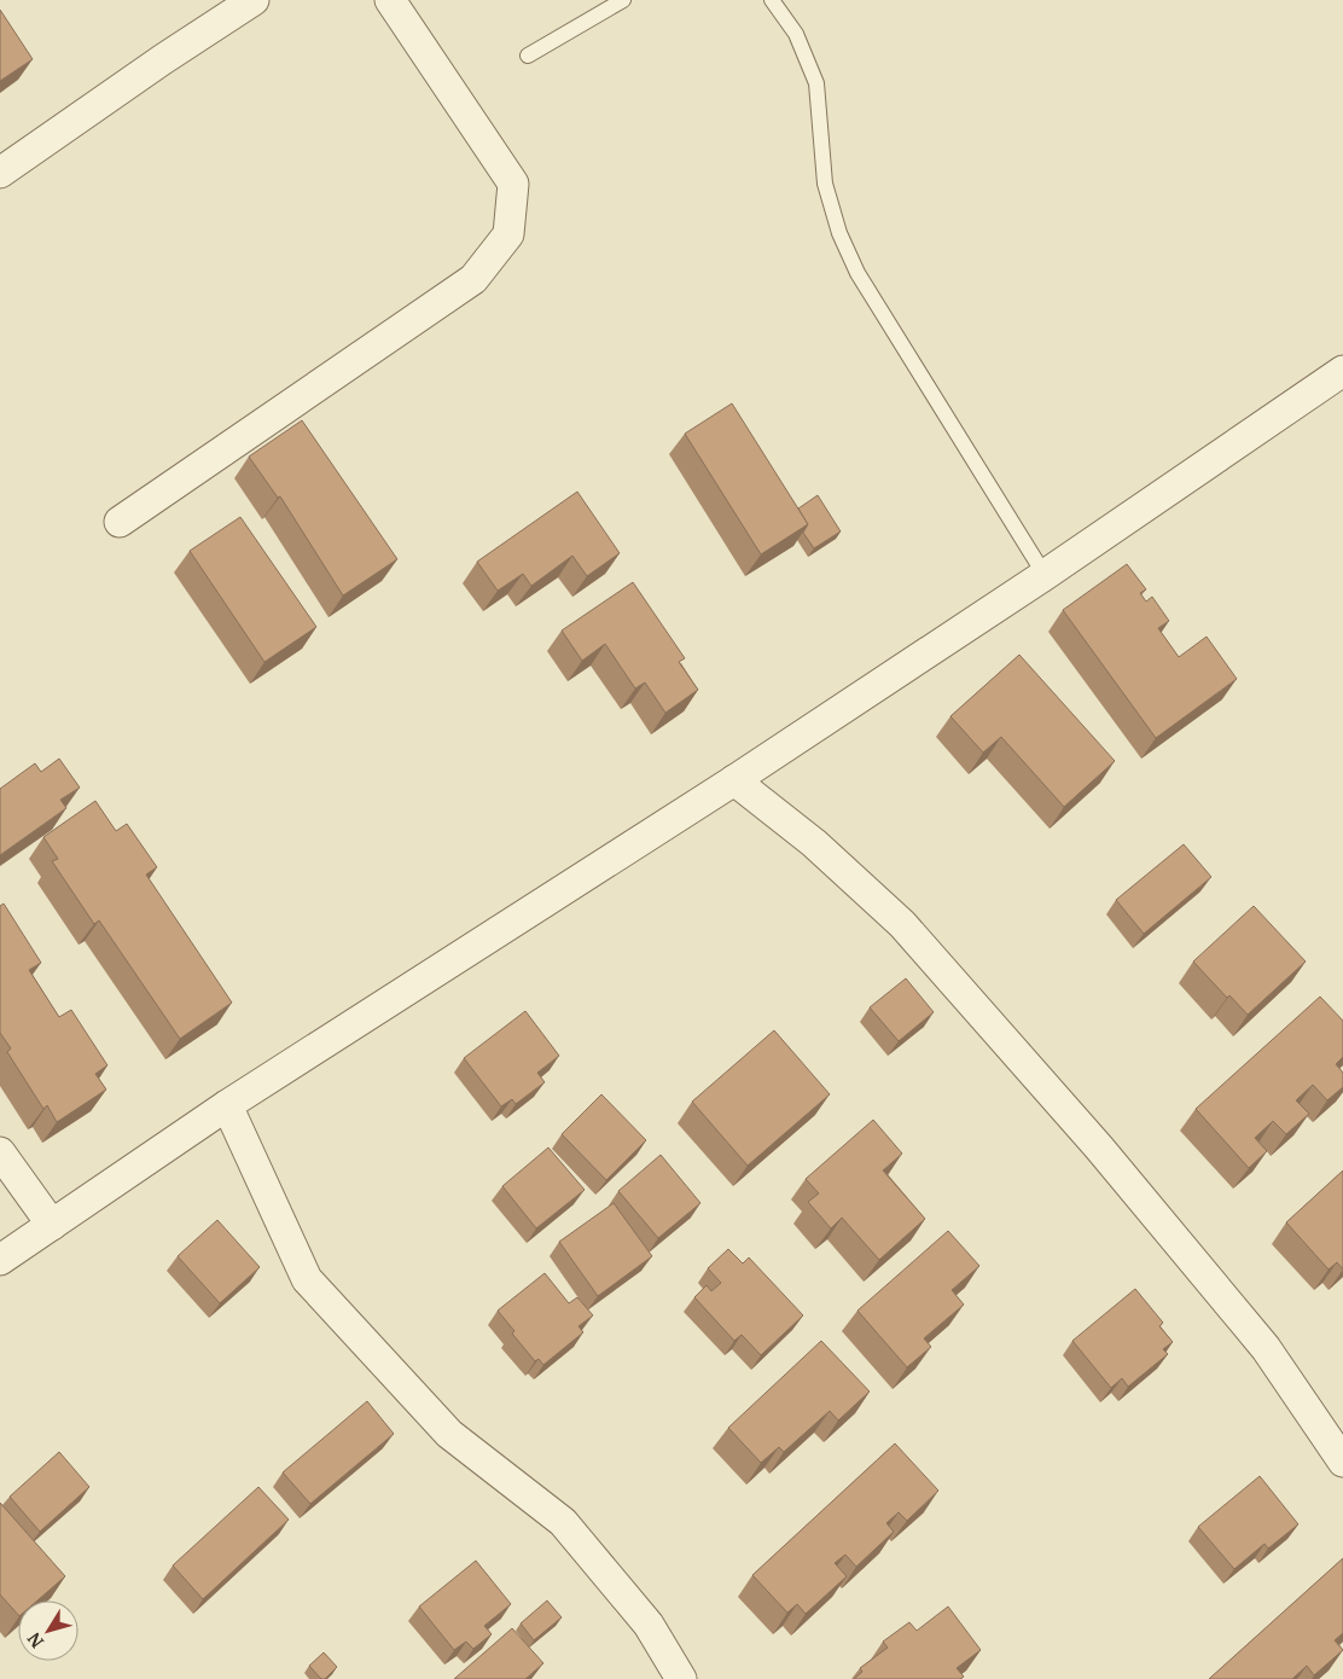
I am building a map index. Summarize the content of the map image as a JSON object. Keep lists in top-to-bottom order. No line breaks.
{"north":"bottom left"}
